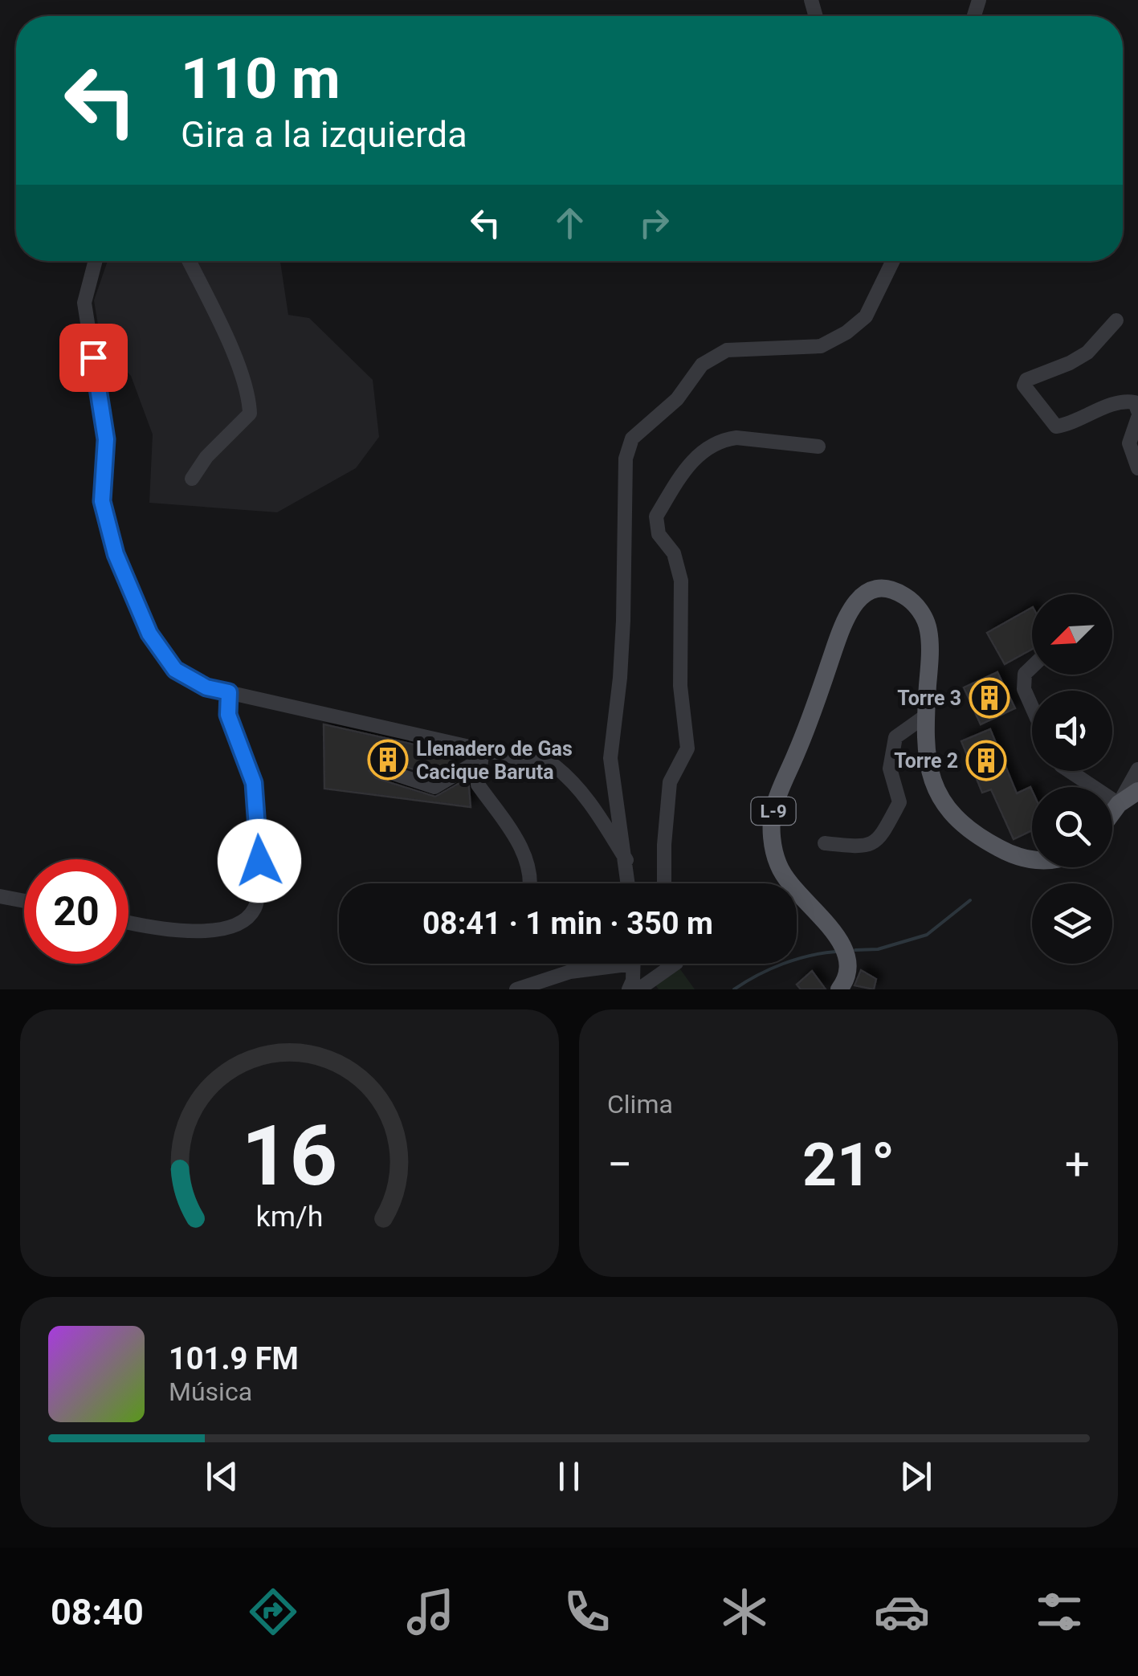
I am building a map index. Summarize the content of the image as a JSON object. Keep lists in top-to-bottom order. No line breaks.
{"streets":{"main road":["L-9"]},"places":{"building":["Torre 3","Llenadero de Gas Cacique Baruta","Torre 2"]},"north":"bottom left","page":{"turn":["110 m","Gira a la izquierda"],"limit":"20","trip":"08:41 · 1 min · 350 m","tile":"Clima","heat":["−","21°","+"],"song":["101.9 FM","Música"],"tabs":"08:40","gauge":["16","km/h"]}}
